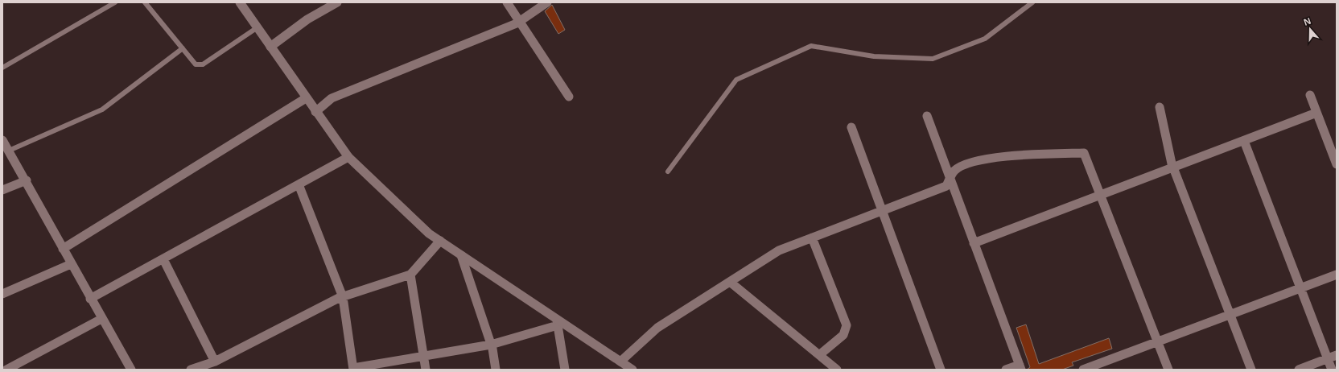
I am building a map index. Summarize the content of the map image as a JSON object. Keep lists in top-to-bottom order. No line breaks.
{"north":"top"}
